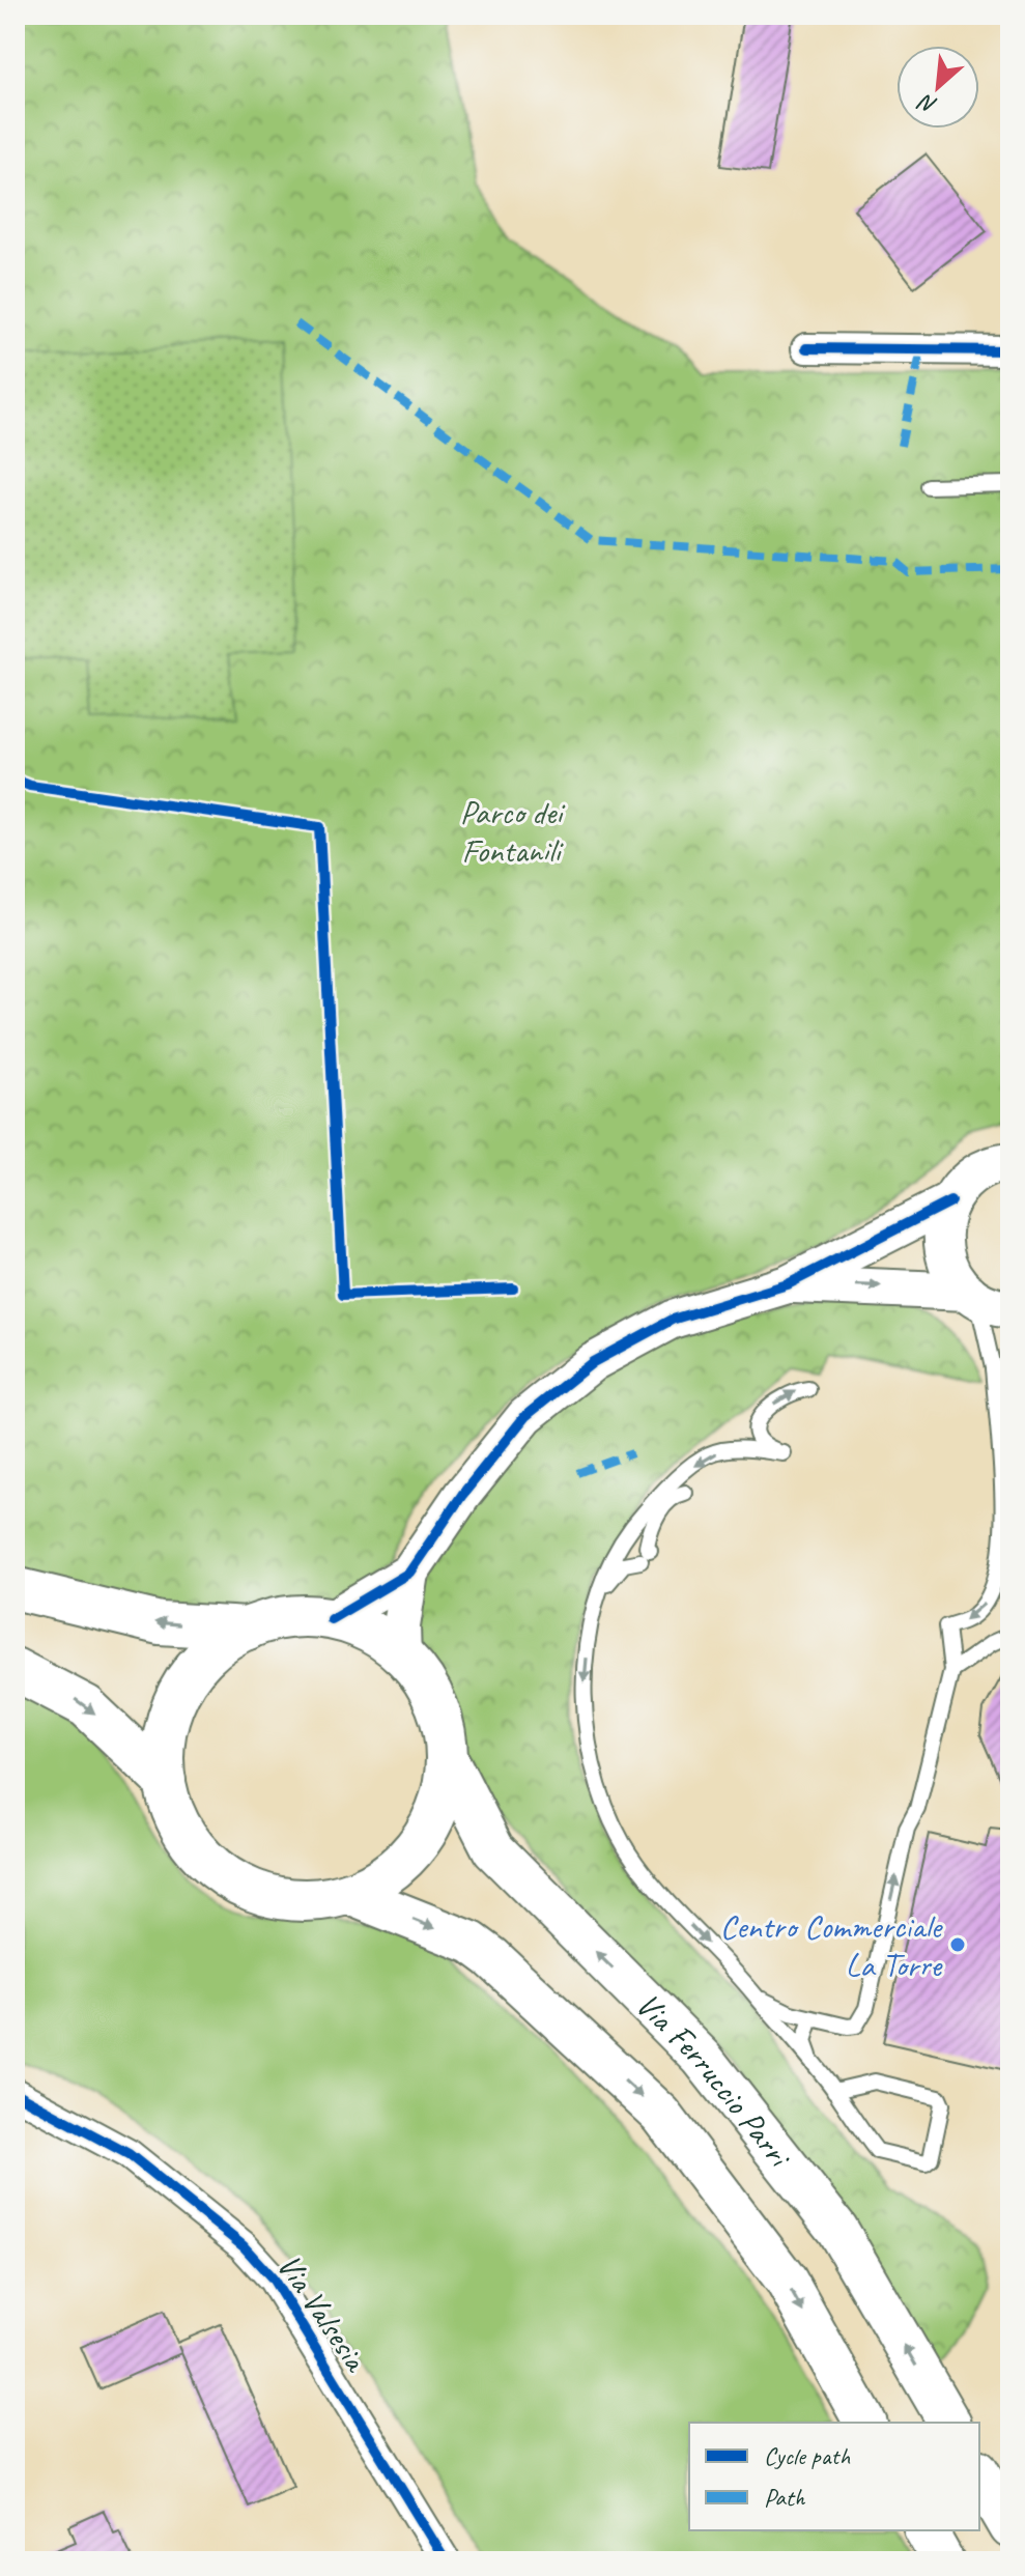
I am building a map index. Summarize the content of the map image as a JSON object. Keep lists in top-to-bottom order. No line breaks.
{"streets":{"main road":["Via Ferruccio Parri"],"street":["Via Valsesia"]},"parks":["Parco dei Fontanili"],"places":["Centro Commerciale La Torre"],"legend":["Cycle path","Path"],"north":"bottom left"}
